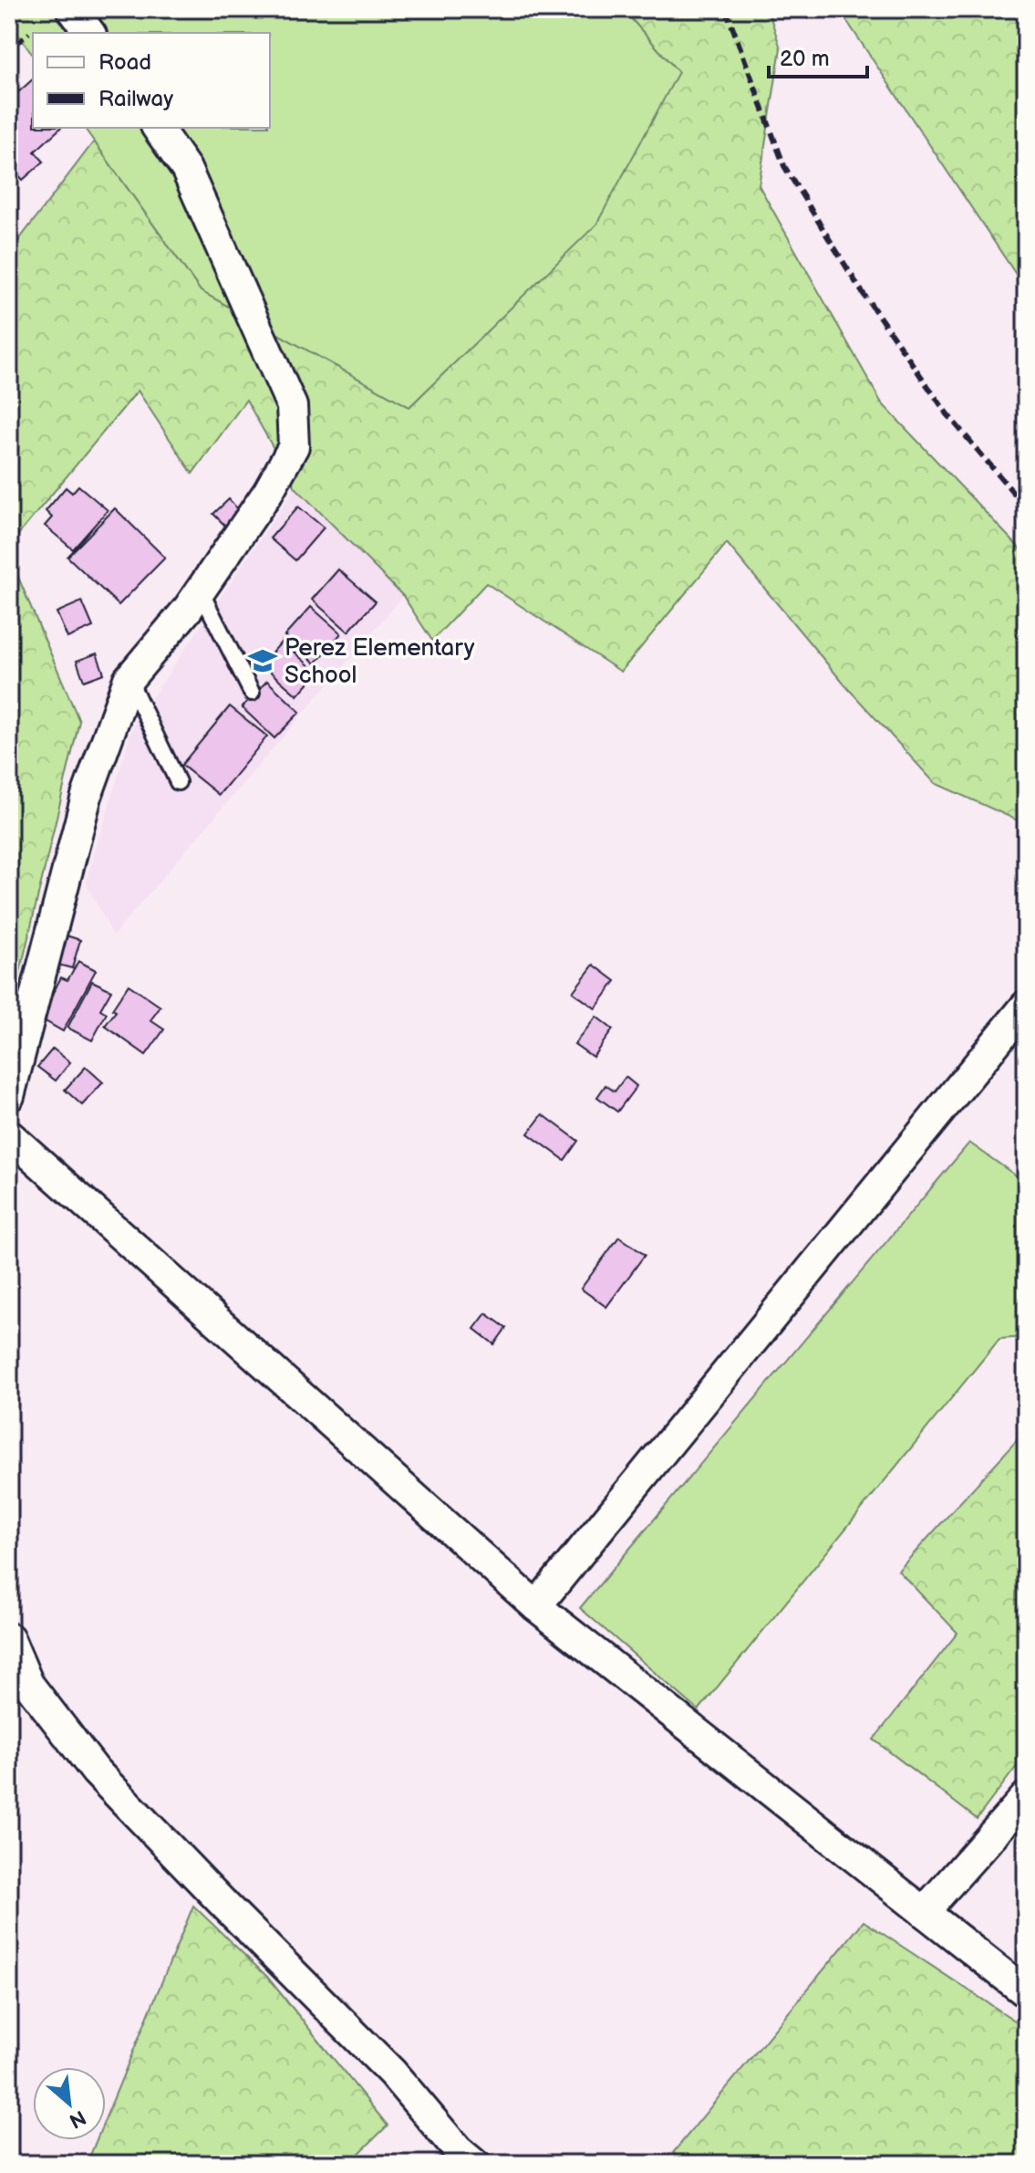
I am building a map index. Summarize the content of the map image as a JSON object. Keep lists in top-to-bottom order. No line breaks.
{"places":{"school or university":["Perez Elementary School"]},"legend":["Road","Railway"],"scale_bar":"20 m","north":"bottom right"}
